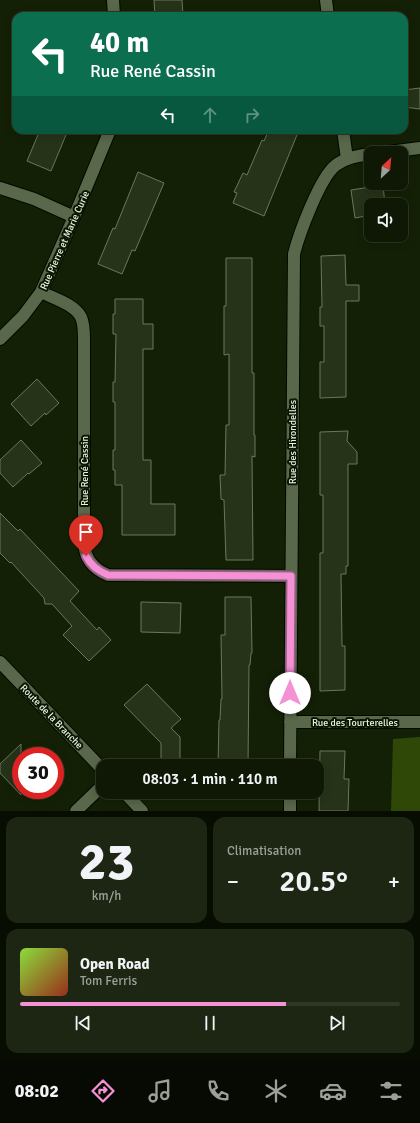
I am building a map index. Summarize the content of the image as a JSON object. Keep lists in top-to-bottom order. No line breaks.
{"streets":{"street":["Rue Pierre et Marie Curie","Rue des Hirondelles","Rue René Cassin","Route de la Branche","Rue des Tourterelles"]},"crossings":[["Rue Pierre et Marie Curie","Rue René Cassin"],["Rue des Hirondelles","Rue René Cassin"],["Rue des Hirondelles","Rue des Tourterelles"]],"north":"top right","page":{"turn":["40 m","Rue René Cassin"],"limit":"30","trip":"08:03 · 1 min · 110 m","tile":[["23","km/h"],"Climatisation"],"heat":["−","20.5°","+"],"song":["Open Road","Tom Ferris"],"tabs":"08:02"}}
